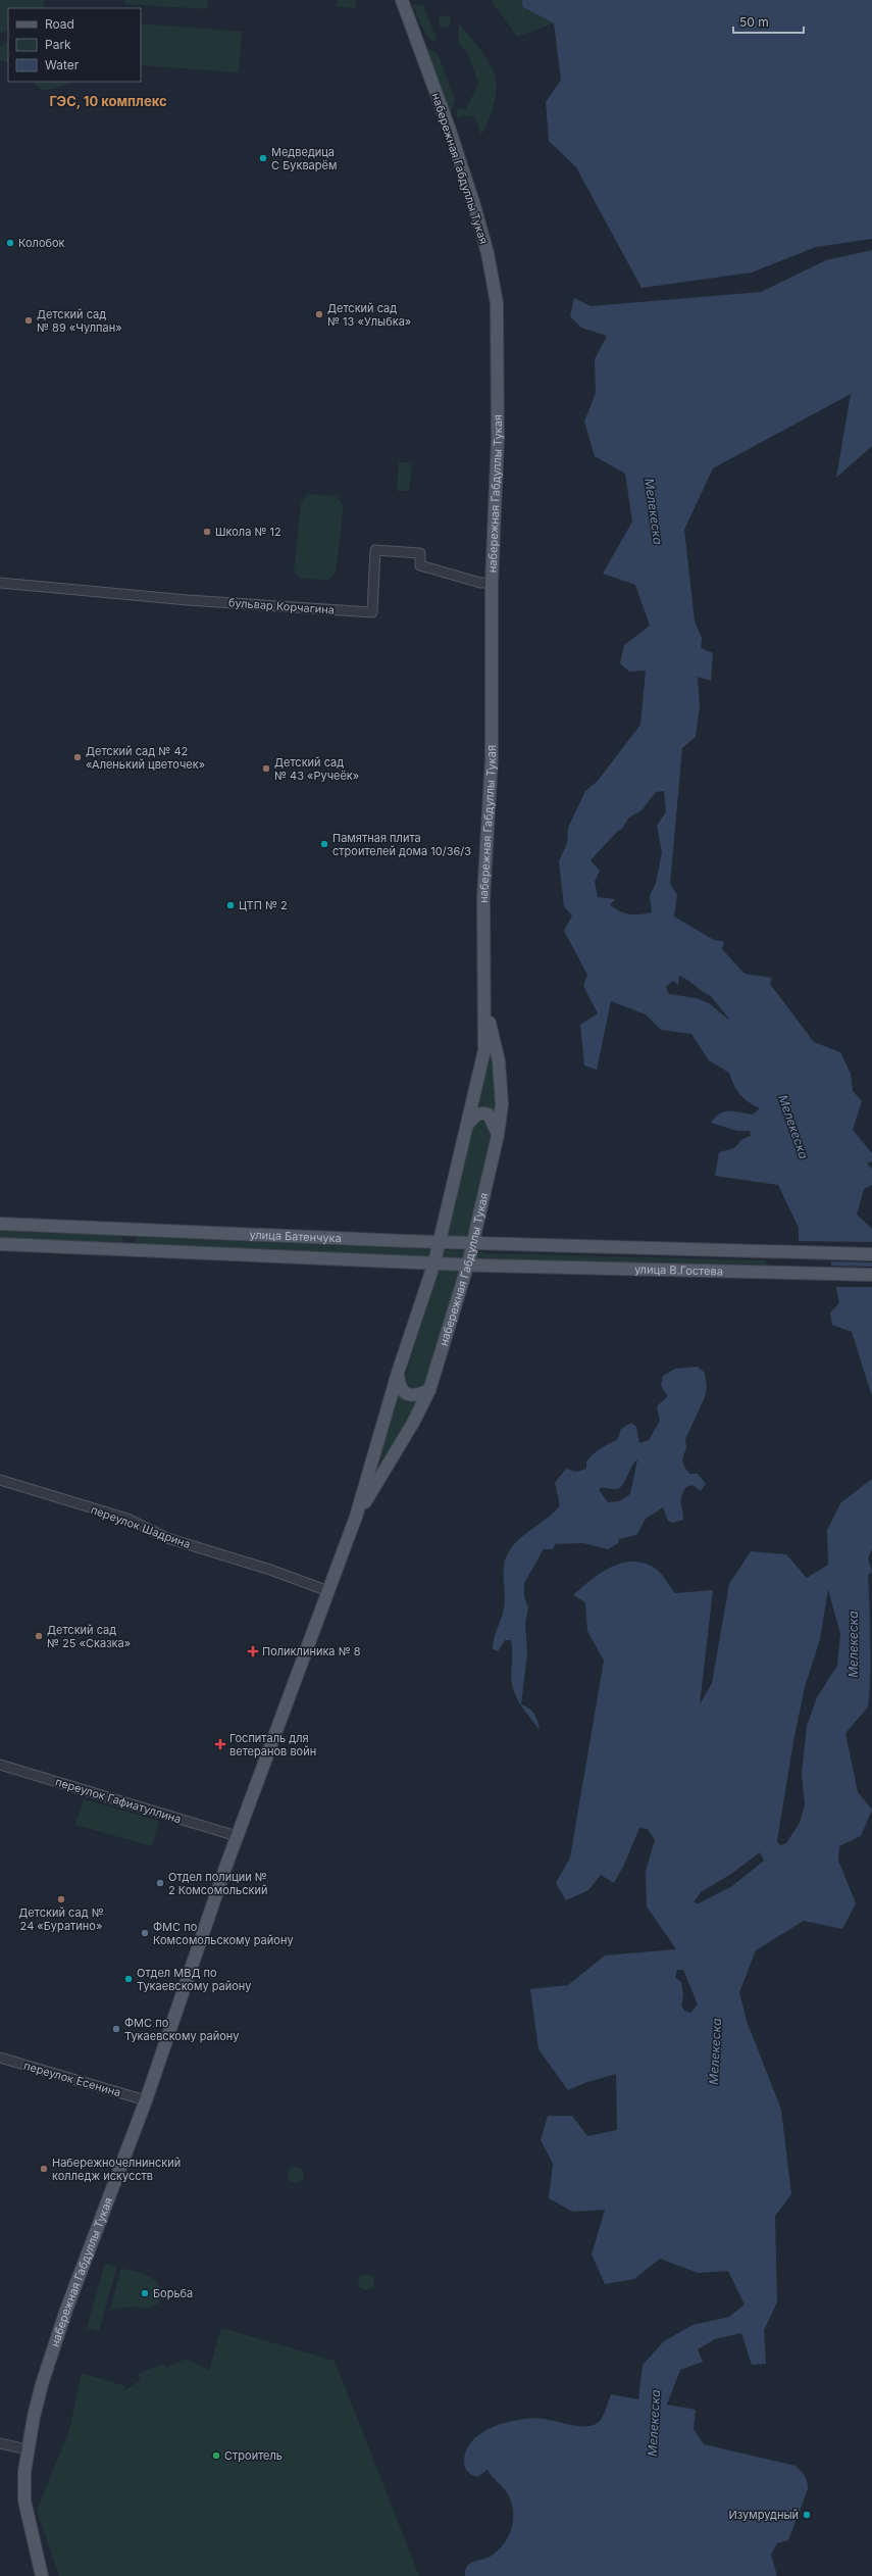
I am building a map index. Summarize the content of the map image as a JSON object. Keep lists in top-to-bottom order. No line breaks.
{"streets":{"main road":["набережная Габдуллы Тукая","улица Батенчука","улица В.Гостева"],"street":["бульвар Корчагина","переулок Шадрина","переулок Гафиатуллина","переулок Есенина"]},"crossings":[["набережная Габдуллы Тукая","бульвар Корчагина"],["набережная Габдуллы Тукая","улица Батенчука"],["набережная Габдуллы Тукая","переулок Шадрина"],["набережная Габдуллы Тукая","переулок Гафиатуллина"],["набережная Габдуллы Тукая","переулок Есенина"],["улица Батенчука","улица В.Гостева"]],"districts":["ГЭС, 10 комплекс"],"water":["Мелекеска"],"places":{"other":["Медведица С Букварём","Колобок","Детский сад № 13 «Улыбка»","Детский сад № 89 «Чулпан»","Школа № 12","Детский сад № 42 «Аленький цветочек»","Детский сад № 43 «Ручеёк»","Памятная плита строителей дома 10/36/3","ЦТП № 2","Детский сад № 25 «Сказка»","Отдел полиции № 2 Комсомольский","Детский сад № 24 «Буратино»","ФМС по Комсомольскому району","Отдел МВД по Тукаевскому району","ФМС по Тукаевскому району","Набережночелнинский колледж искусств","Борьба","Строитель","Изумрудный"],"health":["Поликлиника № 8","Госпиталь для ветеранов войн"]},"legend":["Road","Park","Water"],"scale_bar":"50 m"}
